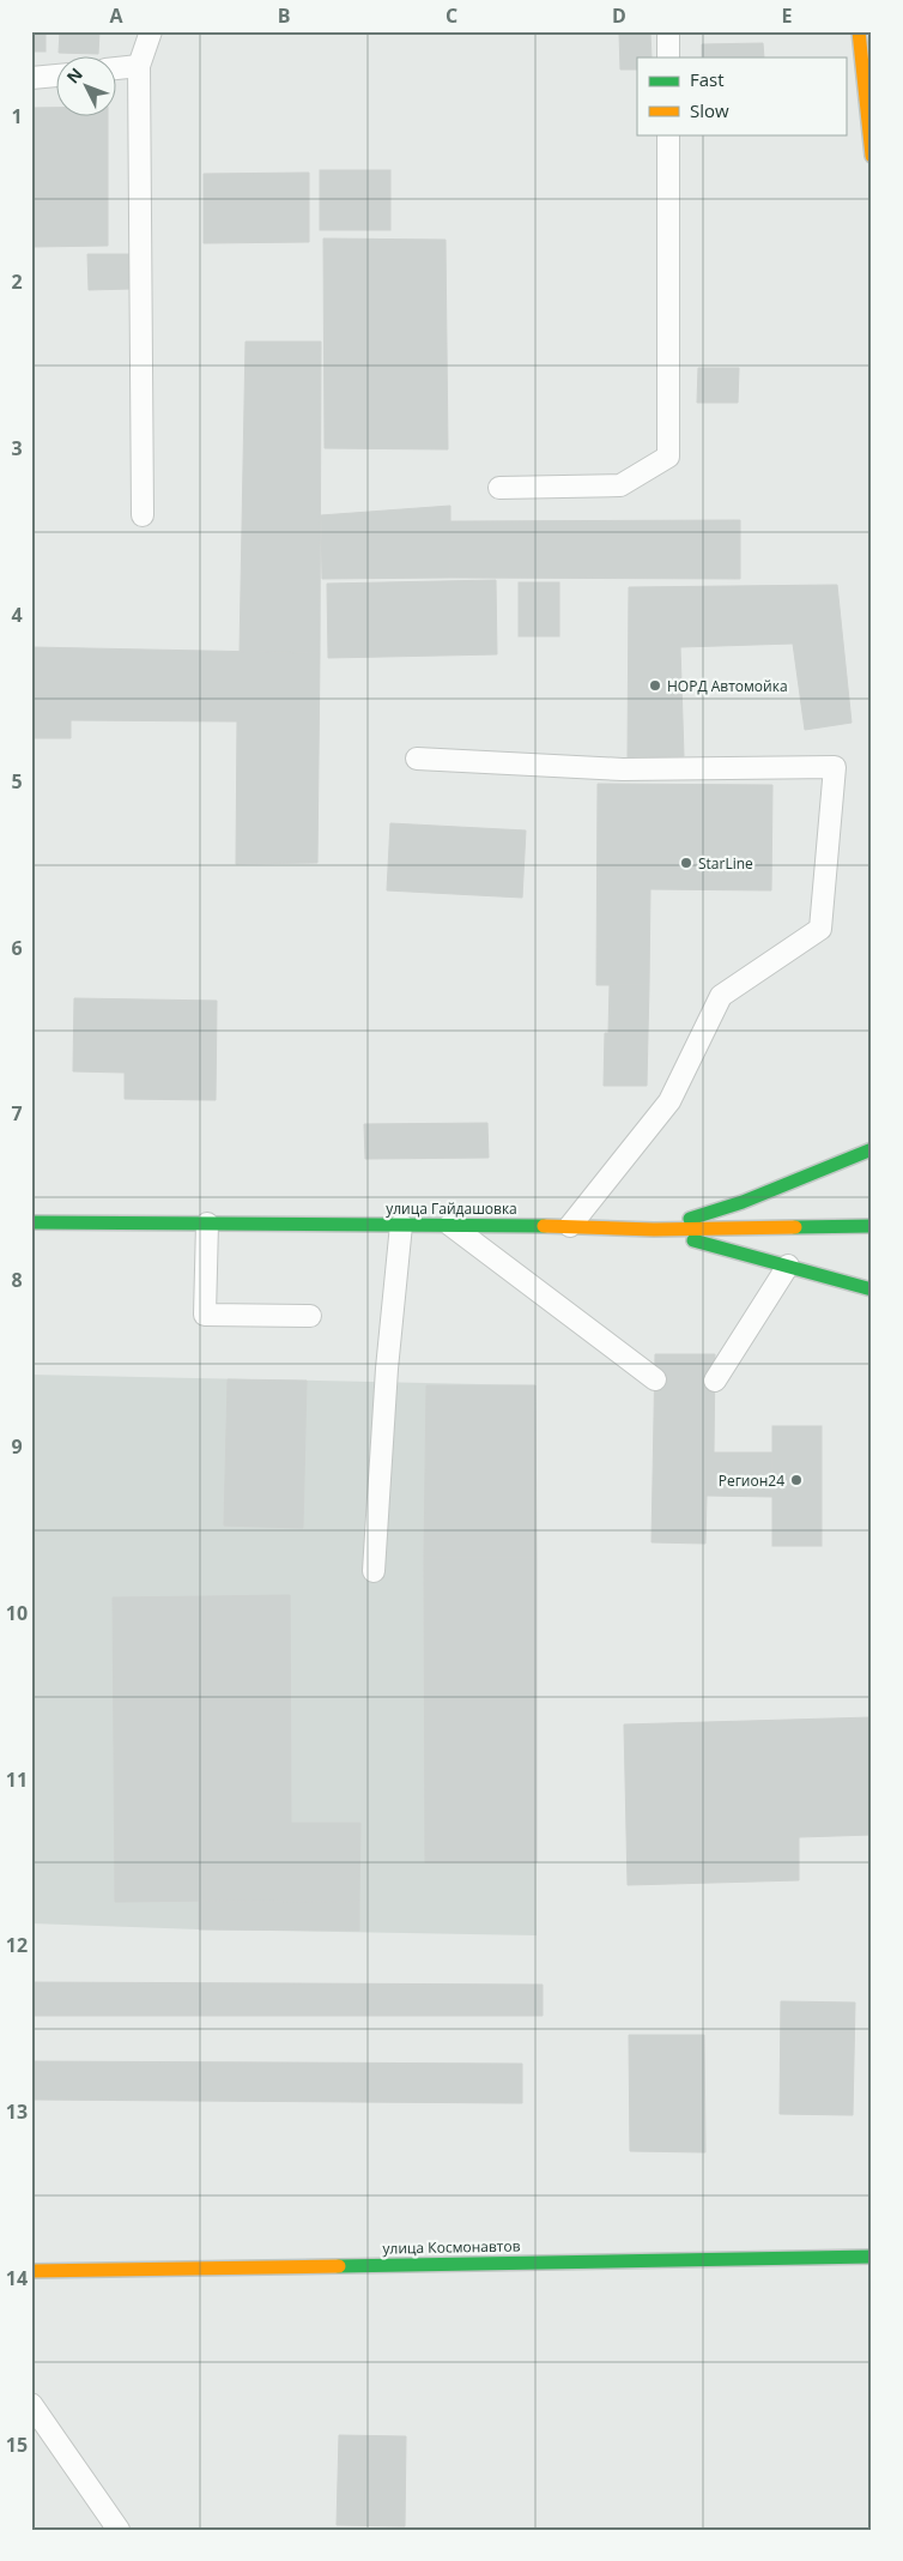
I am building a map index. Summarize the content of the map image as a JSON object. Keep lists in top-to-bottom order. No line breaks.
{"streets":{"main road":["улица Гайдашовка","улица Космонавтов"]},"places":["НОРД Автомойка","StarLine","Регион24"],"legend":["Fast","Slow"],"north":"top left","grid":{"columns":["A","B","C","D","E"],"rows":["1","2","3","4","5","6","7","8","9","10","11","12","13","14","15"]}}
